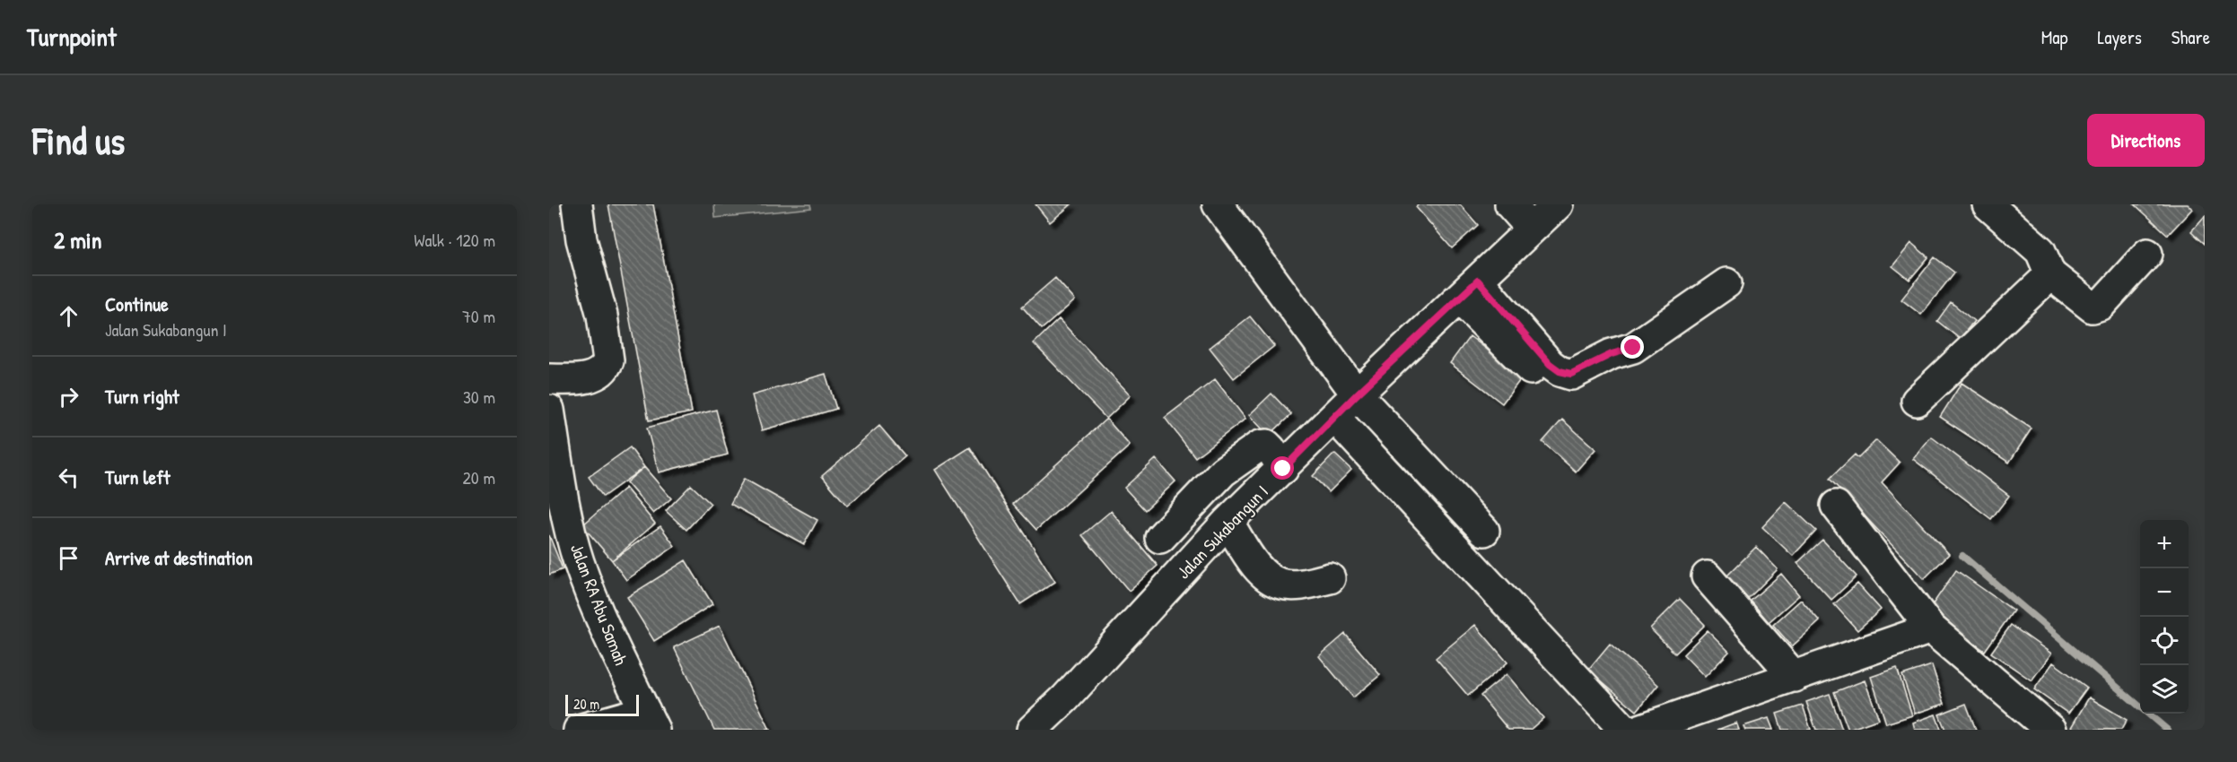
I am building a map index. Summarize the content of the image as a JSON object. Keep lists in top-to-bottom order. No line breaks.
{"streets":{"street":["Jalan Sukabangun I","Jalan RA Abu Samah"]},"scale_bar":"20 m","page":{"header":"Turnpoint","nav":["Map","Layers","Share"],"buttons":"Directions","title":"Find us","heading":["2 min","Walk · 120 m"],"list":[["Continue","Jalan Sukabangun I","70 m"],["Turn right","30 m"],["Turn left","20 m"],"Arrive at destination"],"map_buttons":["+","−"],"scale":"20 m"}}
